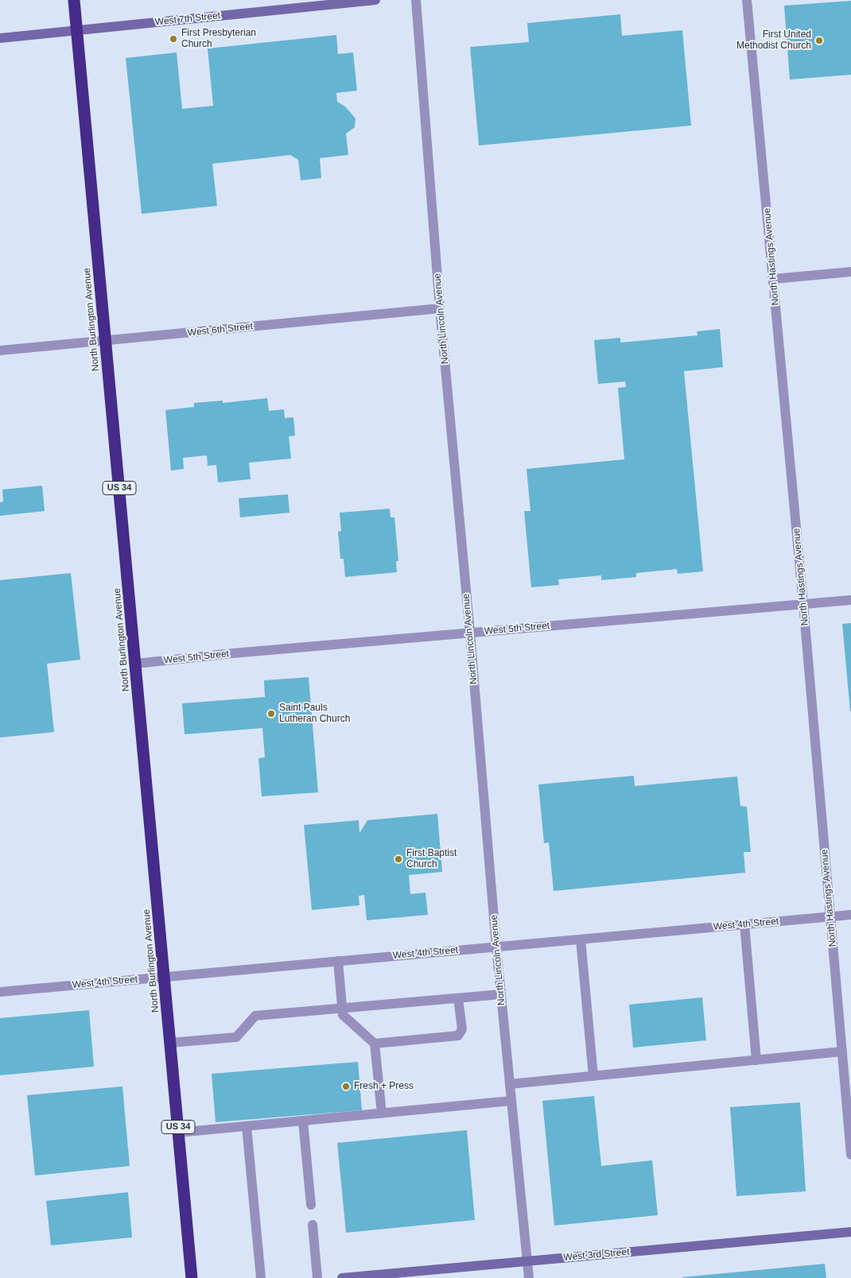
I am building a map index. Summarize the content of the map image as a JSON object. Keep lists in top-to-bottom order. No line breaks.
{"streets":{"highway":["North Burlington Avenue","US 34"],"main road":["West 7th Street","West 3rd Street"],"street":["North Hastings Avenue","North Lincoln Avenue","West 6th Street","West 5th Street","West 4th Street"]},"crossings":[["West 7th Street","North Burlington Avenue"],["North Hastings Avenue","West 5th Street"],["North Hastings Avenue","West 4th Street"],["North Lincoln Avenue","West 6th Street"],["North Lincoln Avenue","West 5th Street"],["North Lincoln Avenue","West 4th Street"],["North Lincoln Avenue","West 3rd Street"],["North Burlington Avenue","West 6th Street"],["North Burlington Avenue","West 5th Street"],["North Burlington Avenue","West 4th Street"]],"places":["First Presbyterian Church","First United Methodist Church","Saint Pauls Lutheran Church","First Baptist Church","Fresh + Press"]}
